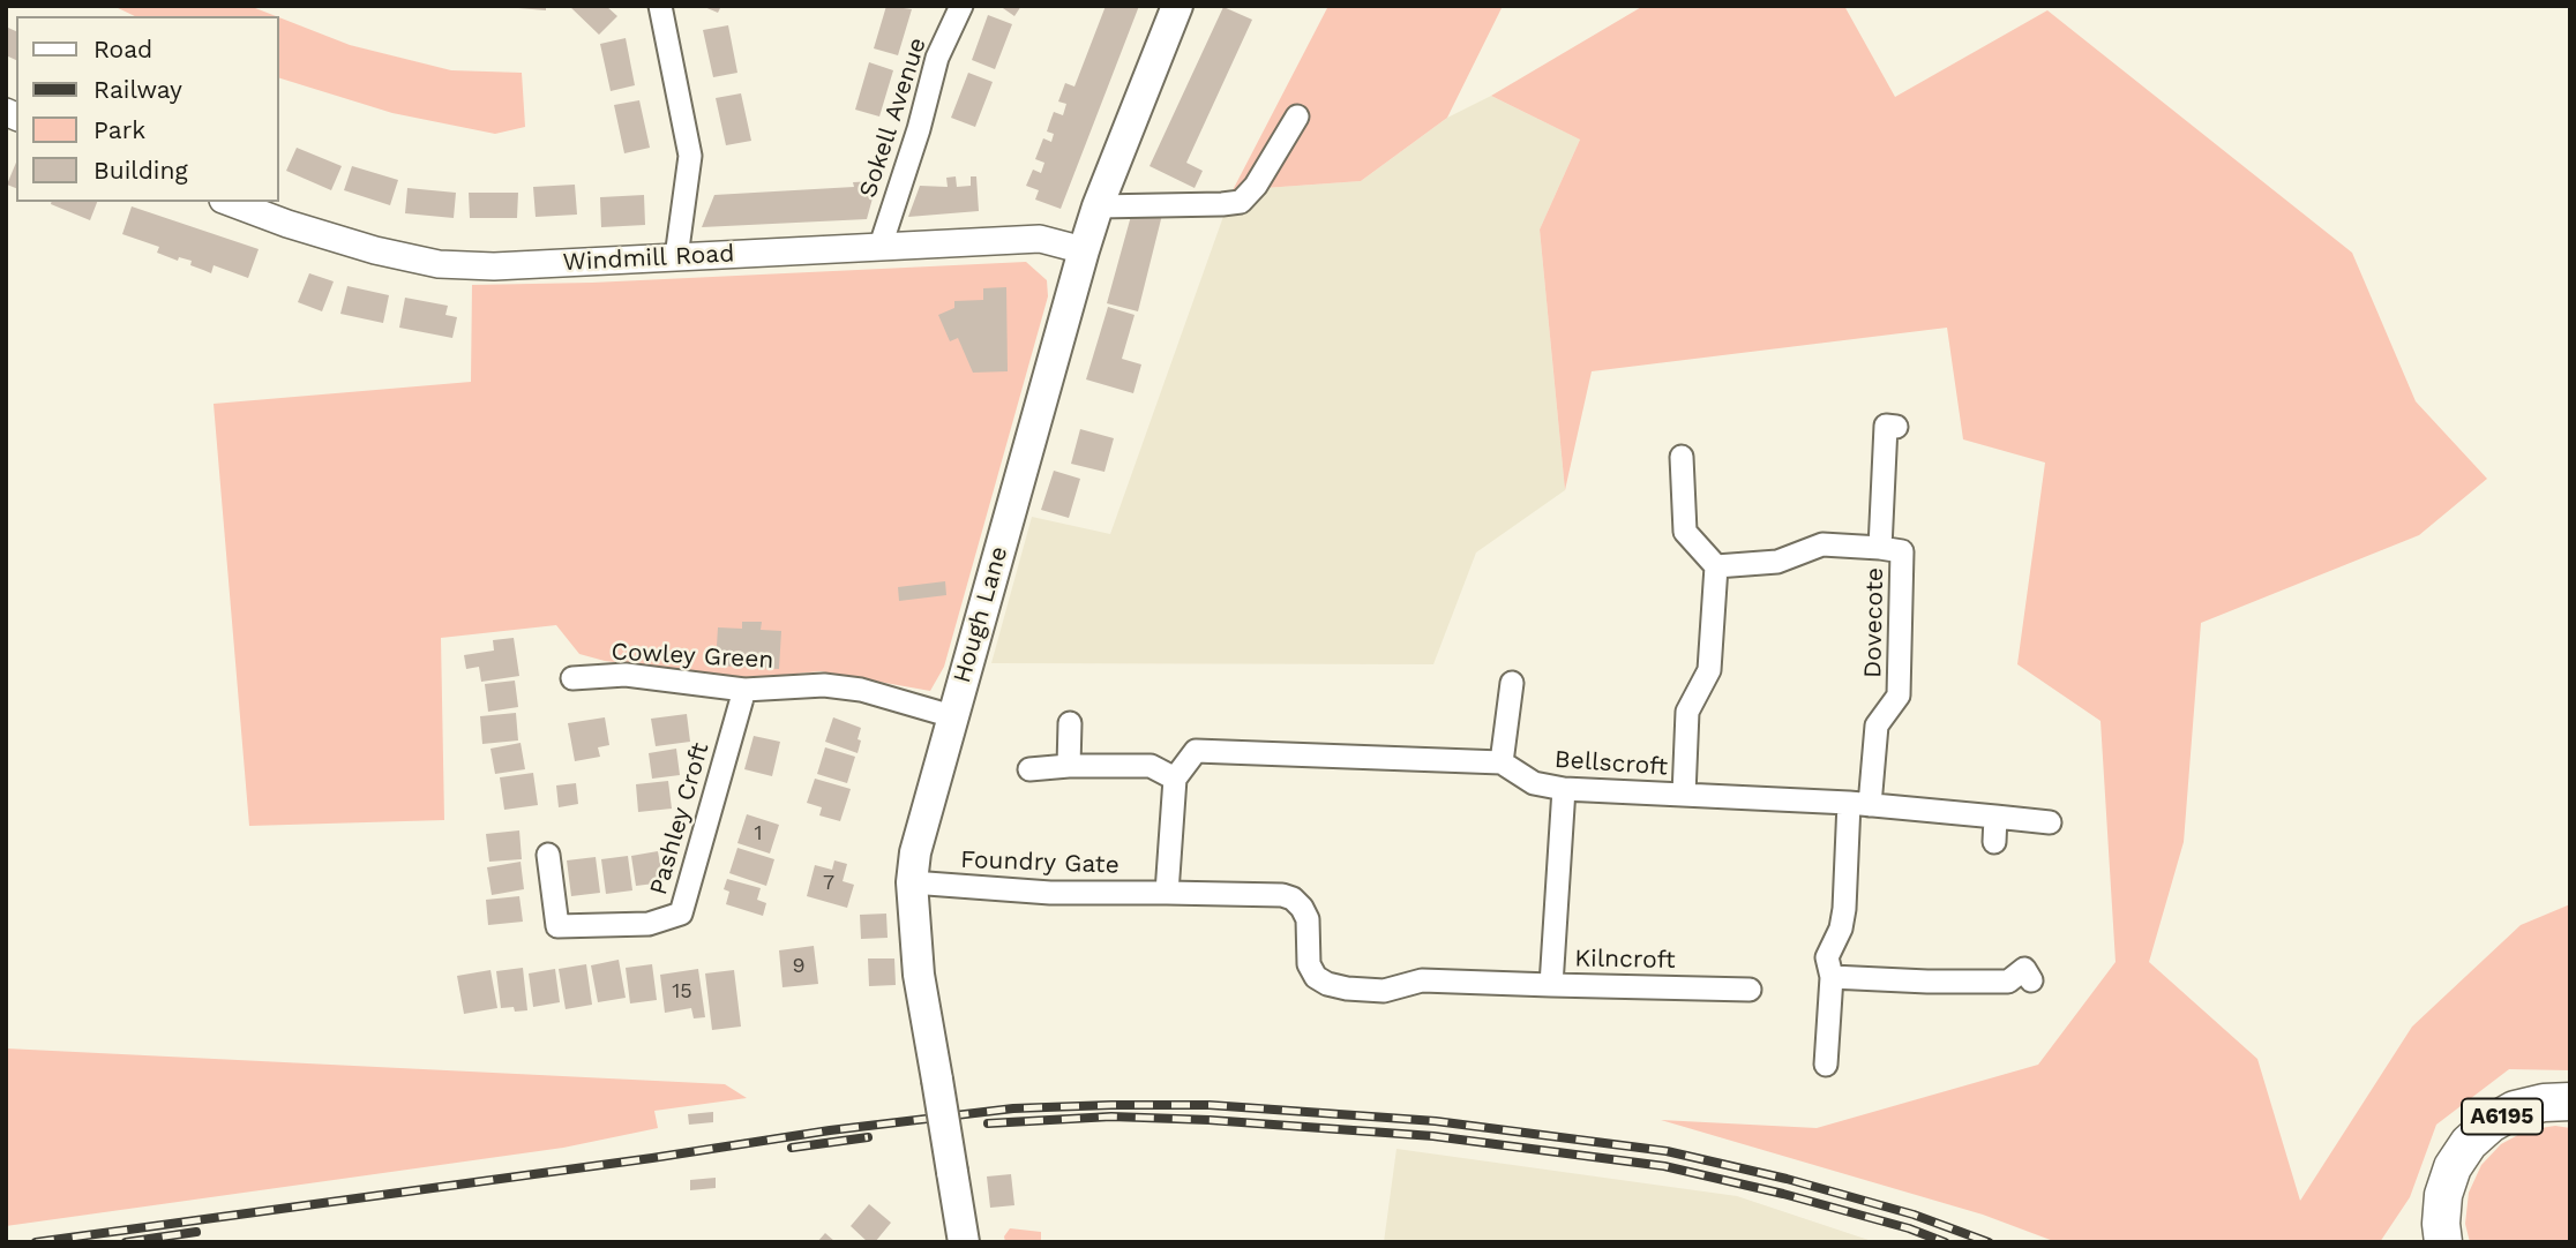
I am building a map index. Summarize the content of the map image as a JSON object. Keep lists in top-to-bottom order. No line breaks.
{"streets":{"highway":["A6195"],"main road":["Hough Lane"],"street":["Sokell Avenue","Windmill Road","Dovecote","Cowley Green","Bellscroft","Pashley Croft","Foundry Gate","Kilncroft"]},"crossings":[["Sokell Avenue","Windmill Road"],["Windmill Road","Hough Lane"],["Hough Lane","Cowley Green"],["Hough Lane","Foundry Gate"],["Dovecote","Bellscroft"],["Cowley Green","Pashley Croft"],["Bellscroft","Kilncroft"],["Foundry Gate","Kilncroft"]],"house_numbers":["1","7","9","15"],"legend":["Road","Railway","Park","Building"]}
